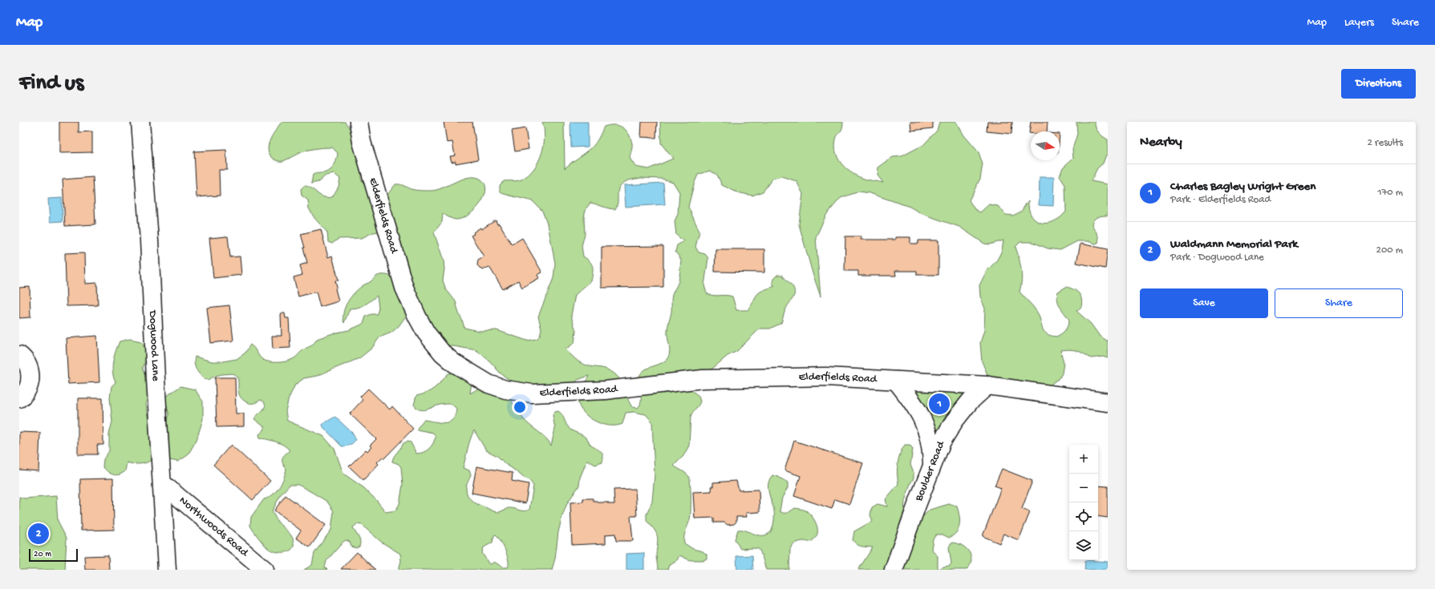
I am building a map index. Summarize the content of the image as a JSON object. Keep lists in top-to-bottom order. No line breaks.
{"streets":{"street":["Elderfields Road","Dogwood Lane","Boulder Road","Northwoods Road"]},"crossings":[["Elderfields Road","Boulder Road"],["Dogwood Lane","Northwoods Road"]],"scale_bar":"20 m","north":"right","page":{"header":"Map","nav":["Map","Layers","Share"],"buttons":["Directions",["Save","Share"]],"title":"Find us","heading":["Nearby","2 results"],"list":[{"mark":"1","name":"Charles Bagley Wright Green","note":"Park · Elderfields Road","value":"170 m"},{"mark":"2","name":"Waldmann Memorial Park","note":"Park · Dogwood Lane","value":"200 m"}],"pins":["1","2"],"map_buttons":["+","−"],"scale":"20 m"}}
